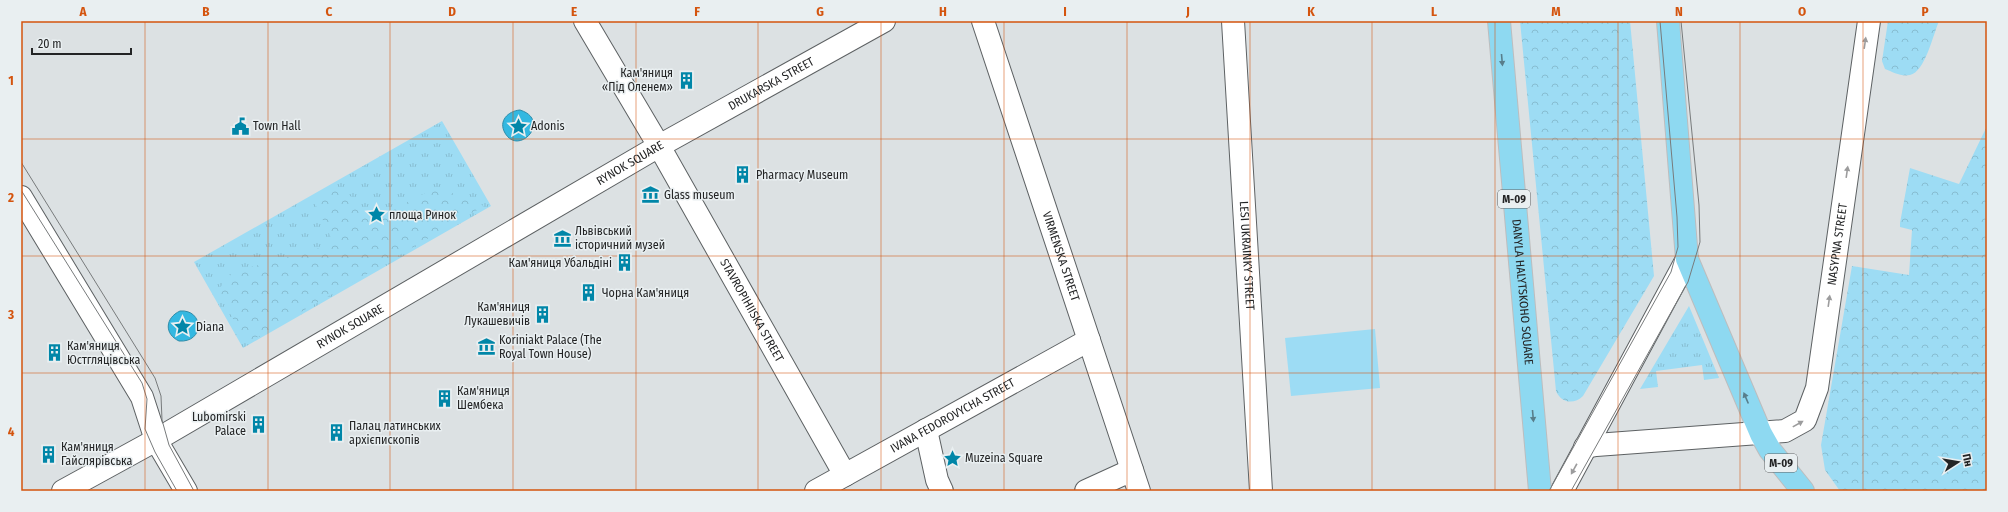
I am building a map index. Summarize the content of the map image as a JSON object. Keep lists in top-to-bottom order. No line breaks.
{"streets":{"main road":["М-09","DANYLA HALYTSKOHO SQUARE"],"street":["DRUKARSKA STREET","RYNOK SQUARE","NASYPNA STREET","VIRMENSKA STREET","LESI UKRAINKY STREET","STAVROPIHIISKA STREET","IVANA FEDOROVYCHA STREET"]},"crossings":[["DRUKARSKA STREET","RYNOK SQUARE"],["DRUKARSKA STREET","STAVROPIHIISKA STREET"],["RYNOK SQUARE","STAVROPIHIISKA STREET"],["М-09","NASYPNA STREET"],["VIRMENSKA STREET","IVANA FEDOROVYCHA STREET"],["STAVROPIHIISKA STREET","IVANA FEDOROVYCHA STREET"]],"one_way":["NASYPNA STREET"],"places":{"building":["Кам'яниця «Під Оленем»","Pharmacy Museum","Кам'яниця Убальдіні","Чорна Кам'яниця","Кам'яниця Лукашевичів","Кам'яниця Юстгляцівська","Кам'яниця Шембека","Lubomirski Palace","Палац латинських архієпископів","Кам'яниця Гайслярівська"],"public building":["Town Hall"],"place":["Adonis","площа Ринок","Diana","Muzeina Square"],"museum":["Glass museum","Львівський історичний музей","Koriniakt Palace (The Royal Town House)"]},"scale_bar":"20 m","north":"right","grid":{"columns":["A","B","C","D","E","F","G","H","I","J","K","L","M","N","O","P"],"rows":["1","2","3","4"]}}
